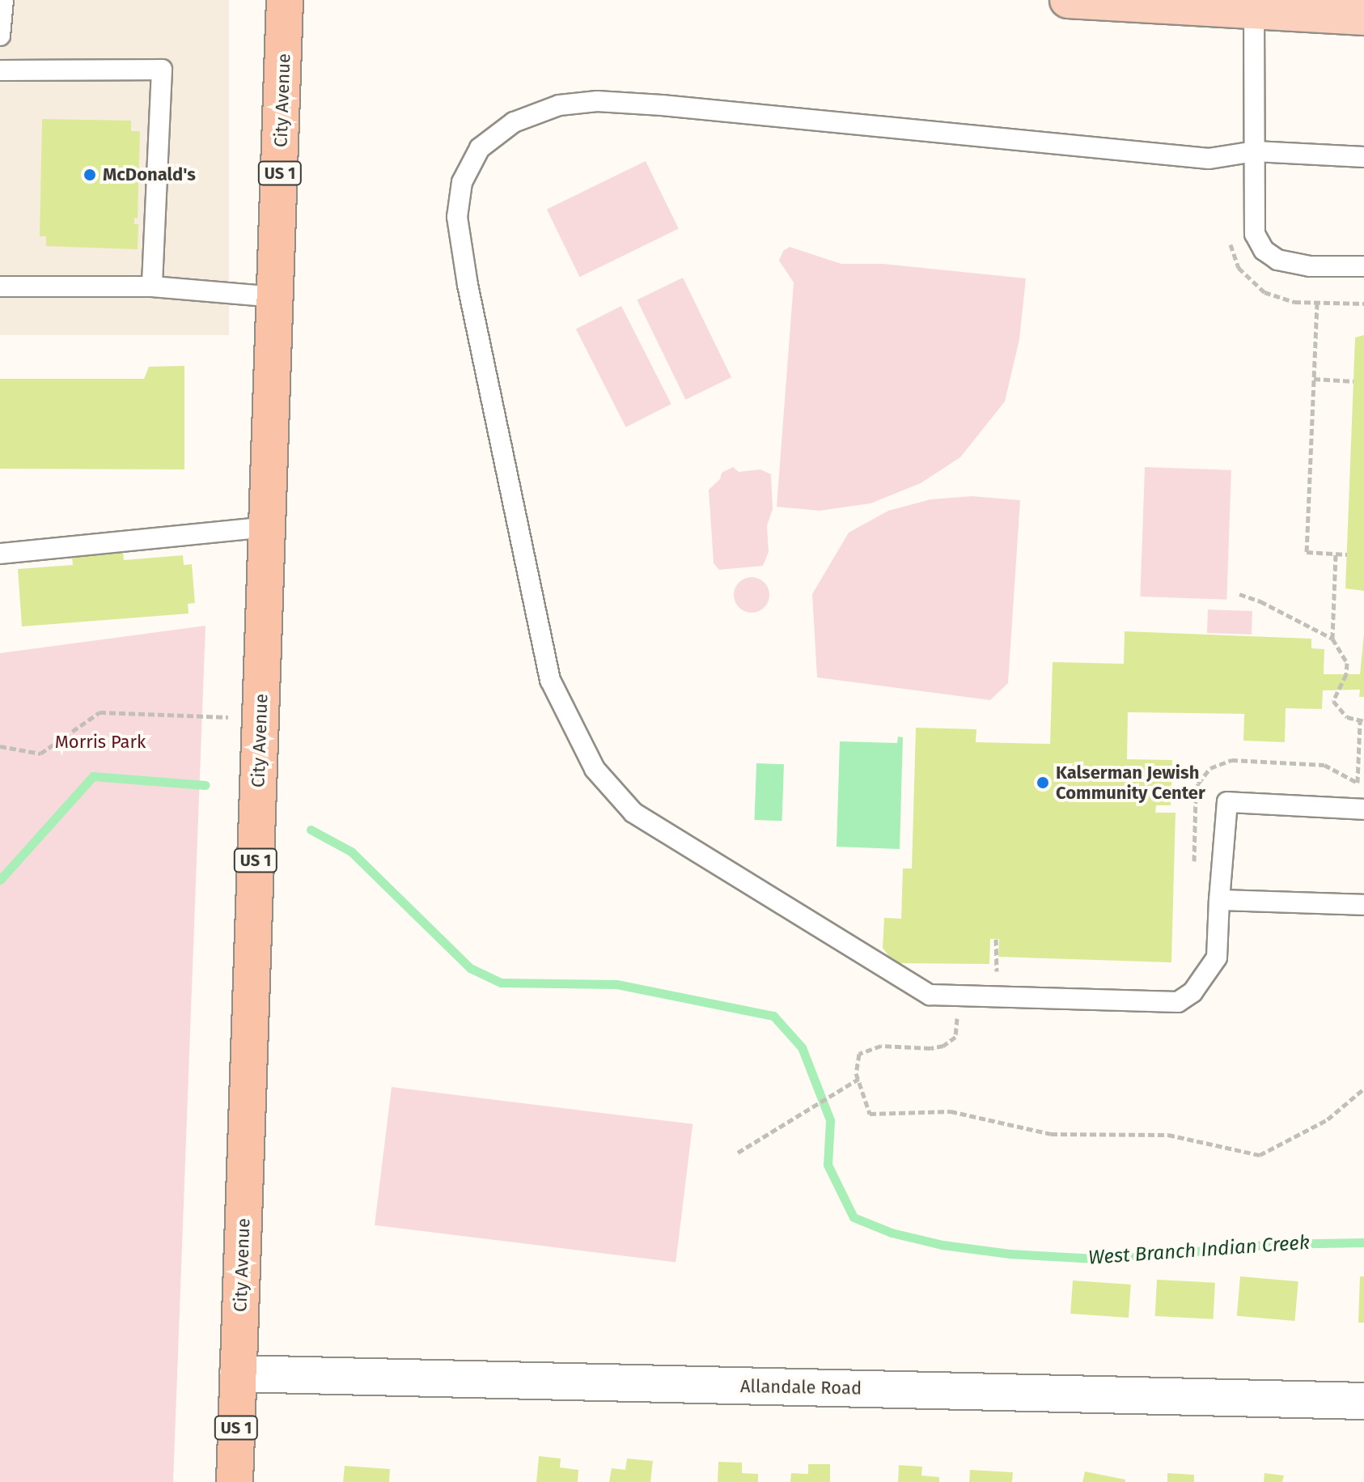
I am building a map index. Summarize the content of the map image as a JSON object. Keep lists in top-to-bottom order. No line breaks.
{"streets":{"highway":["City Avenue","US 1"],"street":["Allandale Road"]},"crossings":[["City Avenue","Allandale Road"]],"water":["West Branch Indian Creek"],"parks":["Morris Park"],"places":["McDonald's","Kalserman Jewish Community Center"]}
